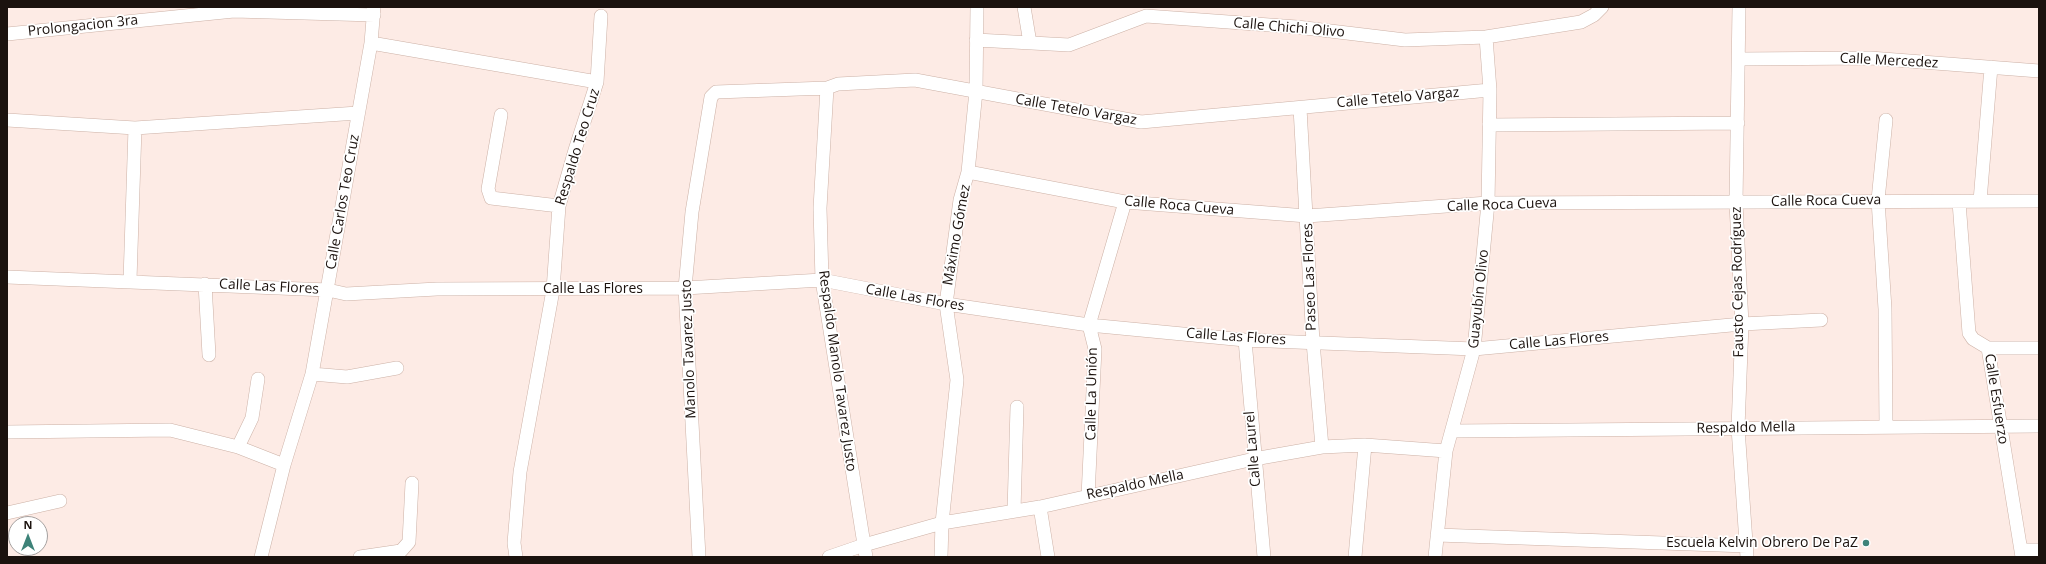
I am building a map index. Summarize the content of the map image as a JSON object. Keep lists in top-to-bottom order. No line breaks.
{"streets":{"street":["Prolongacion 3ra","Calle Chichi Olivo","Calle Mercedez","Calle Tetelo Vargaz","Respaldo Teo Cruz","Calle Roca Cueva","Calle Carlos Teo Cruz","Máximo Gómez","Paseo Las Flores","Fausto Cejas Rodríguez","Calle Las Flores","Guayubín Olivo","Manolo Tavarez Justo","Respaldo Manolo Tavarez Justo","Calle La Unión","Calle Esfuerzo","Respaldo Mella","Calle Laurel"]},"crossings":[["Prolongacion 3ra","Calle Carlos Teo Cruz"],["Calle Chichi Olivo","Máximo Gómez"],["Calle Chichi Olivo","Guayubín Olivo"],["Calle Mercedez","Fausto Cejas Rodríguez"],["Calle Tetelo Vargaz","Máximo Gómez"],["Calle Tetelo Vargaz","Paseo Las Flores"],["Calle Tetelo Vargaz","Guayubín Olivo"],["Calle Tetelo Vargaz","Manolo Tavarez Justo"],["Calle Tetelo Vargaz","Respaldo Manolo Tavarez Justo"],["Respaldo Teo Cruz","Calle Carlos Teo Cruz"],["Respaldo Teo Cruz","Calle Las Flores"],["Calle Roca Cueva","Máximo Gómez"],["Calle Roca Cueva","Paseo Las Flores"],["Calle Roca Cueva","Fausto Cejas Rodríguez"],["Calle Roca Cueva","Guayubín Olivo"],["Calle Roca Cueva","Calle Esfuerzo"],["Calle Carlos Teo Cruz","Calle Las Flores"],["Máximo Gómez","Calle Las Flores"],["Máximo Gómez","Respaldo Mella"],["Paseo Las Flores","Calle Las Flores"],["Paseo Las Flores","Respaldo Mella"],["Fausto Cejas Rodríguez","Calle Las Flores"],["Fausto Cejas Rodríguez","Respaldo Mella"],["Calle Las Flores","Guayubín Olivo"],["Calle Las Flores","Manolo Tavarez Justo"],["Calle Las Flores","Respaldo Manolo Tavarez Justo"],["Calle Las Flores","Calle La Unión"],["Calle Las Flores","Calle Laurel"],["Guayubín Olivo","Respaldo Mella"],["Respaldo Manolo Tavarez Justo","Respaldo Mella"],["Calle La Unión","Respaldo Mella"],["Calle Esfuerzo","Respaldo Mella"],["Respaldo Mella","Calle Laurel"]],"places":["Escuela Kelvin Obrero De PaZ"],"north":"top"}
